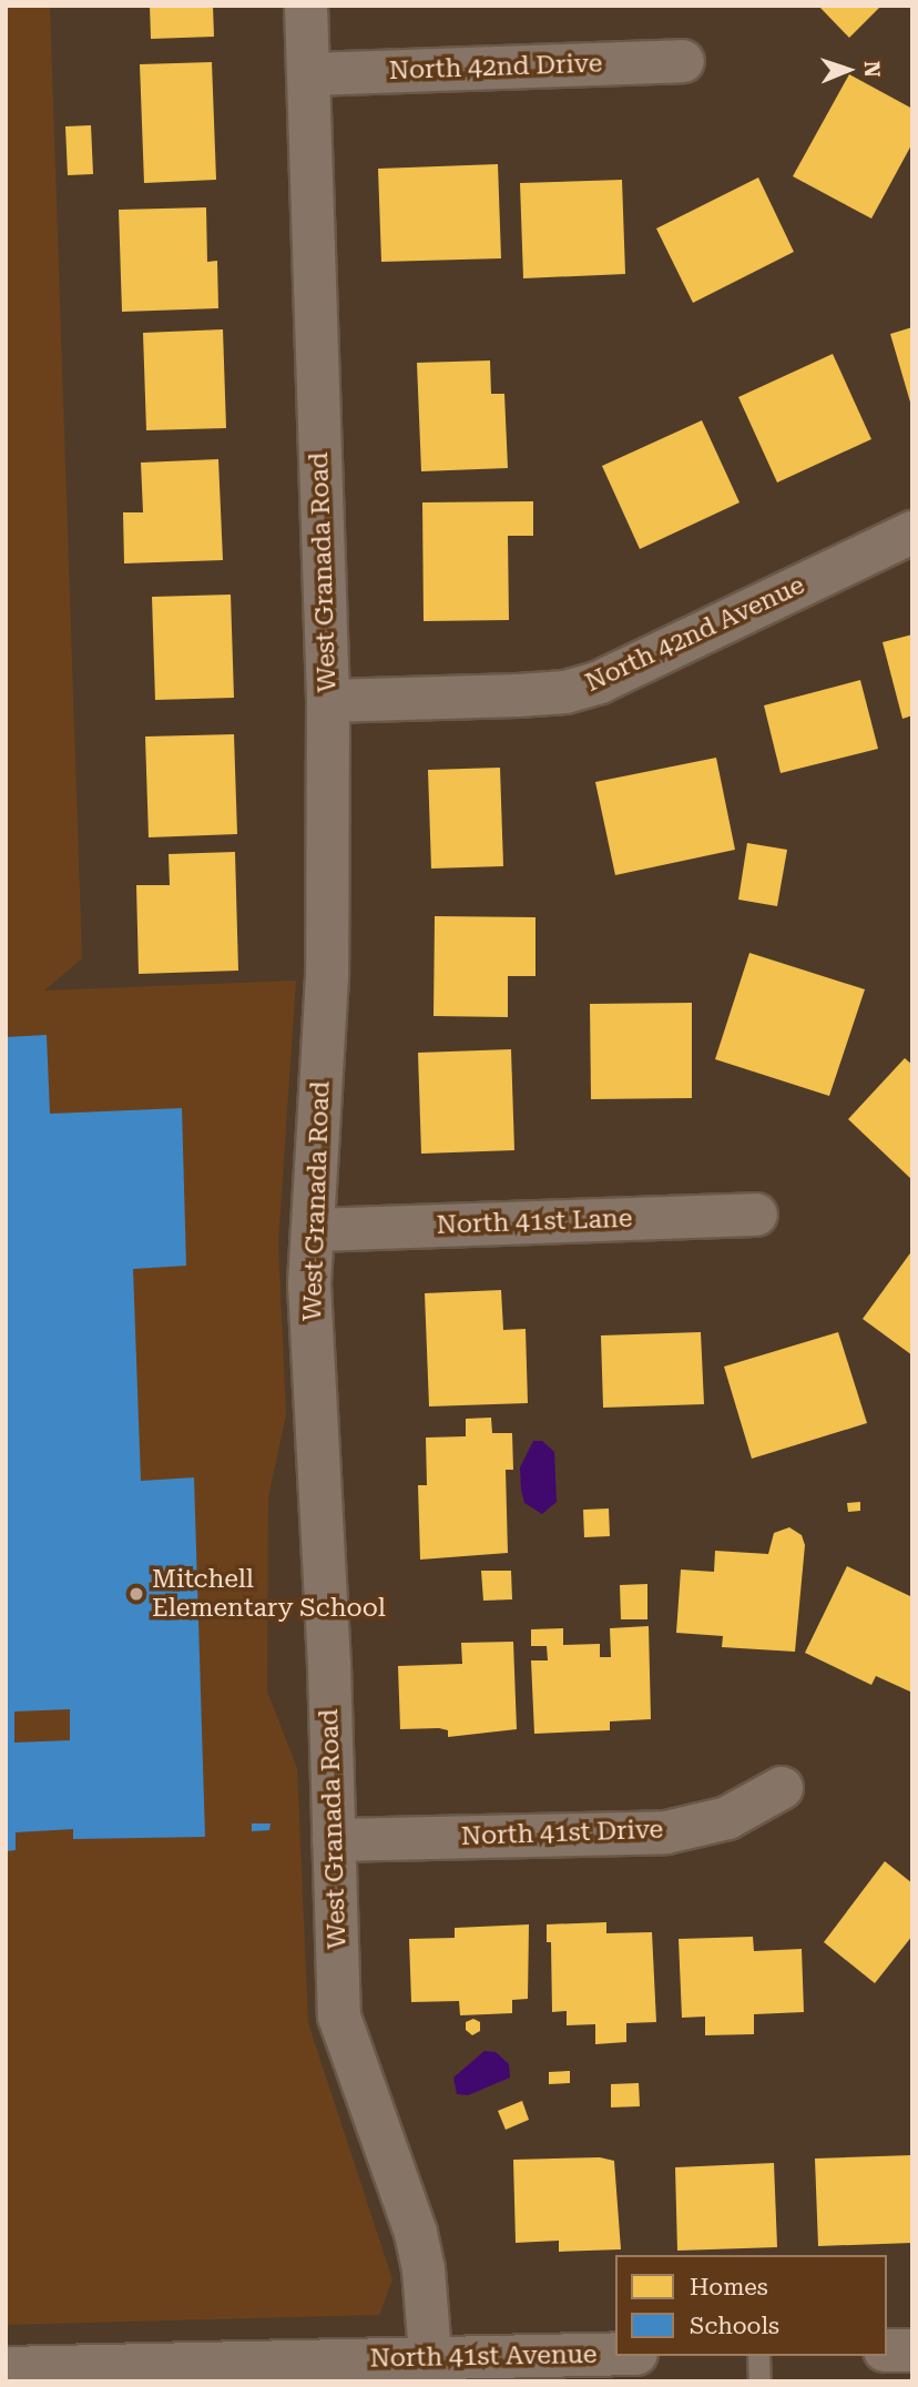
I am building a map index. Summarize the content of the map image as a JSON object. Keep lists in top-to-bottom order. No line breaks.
{"streets":{"street":["North 42nd Drive","West Granada Road","North 42nd Avenue","North 41st Lane","North 41st Drive","North 41st Avenue"]},"crossings":[["North 42nd Drive","West Granada Road"],["West Granada Road","North 42nd Avenue"],["West Granada Road","North 41st Lane"],["West Granada Road","North 41st Drive"],["West Granada Road","North 41st Avenue"]],"places":["Mitchell Elementary School"],"legend":["Homes","Schools"],"north":"right"}
